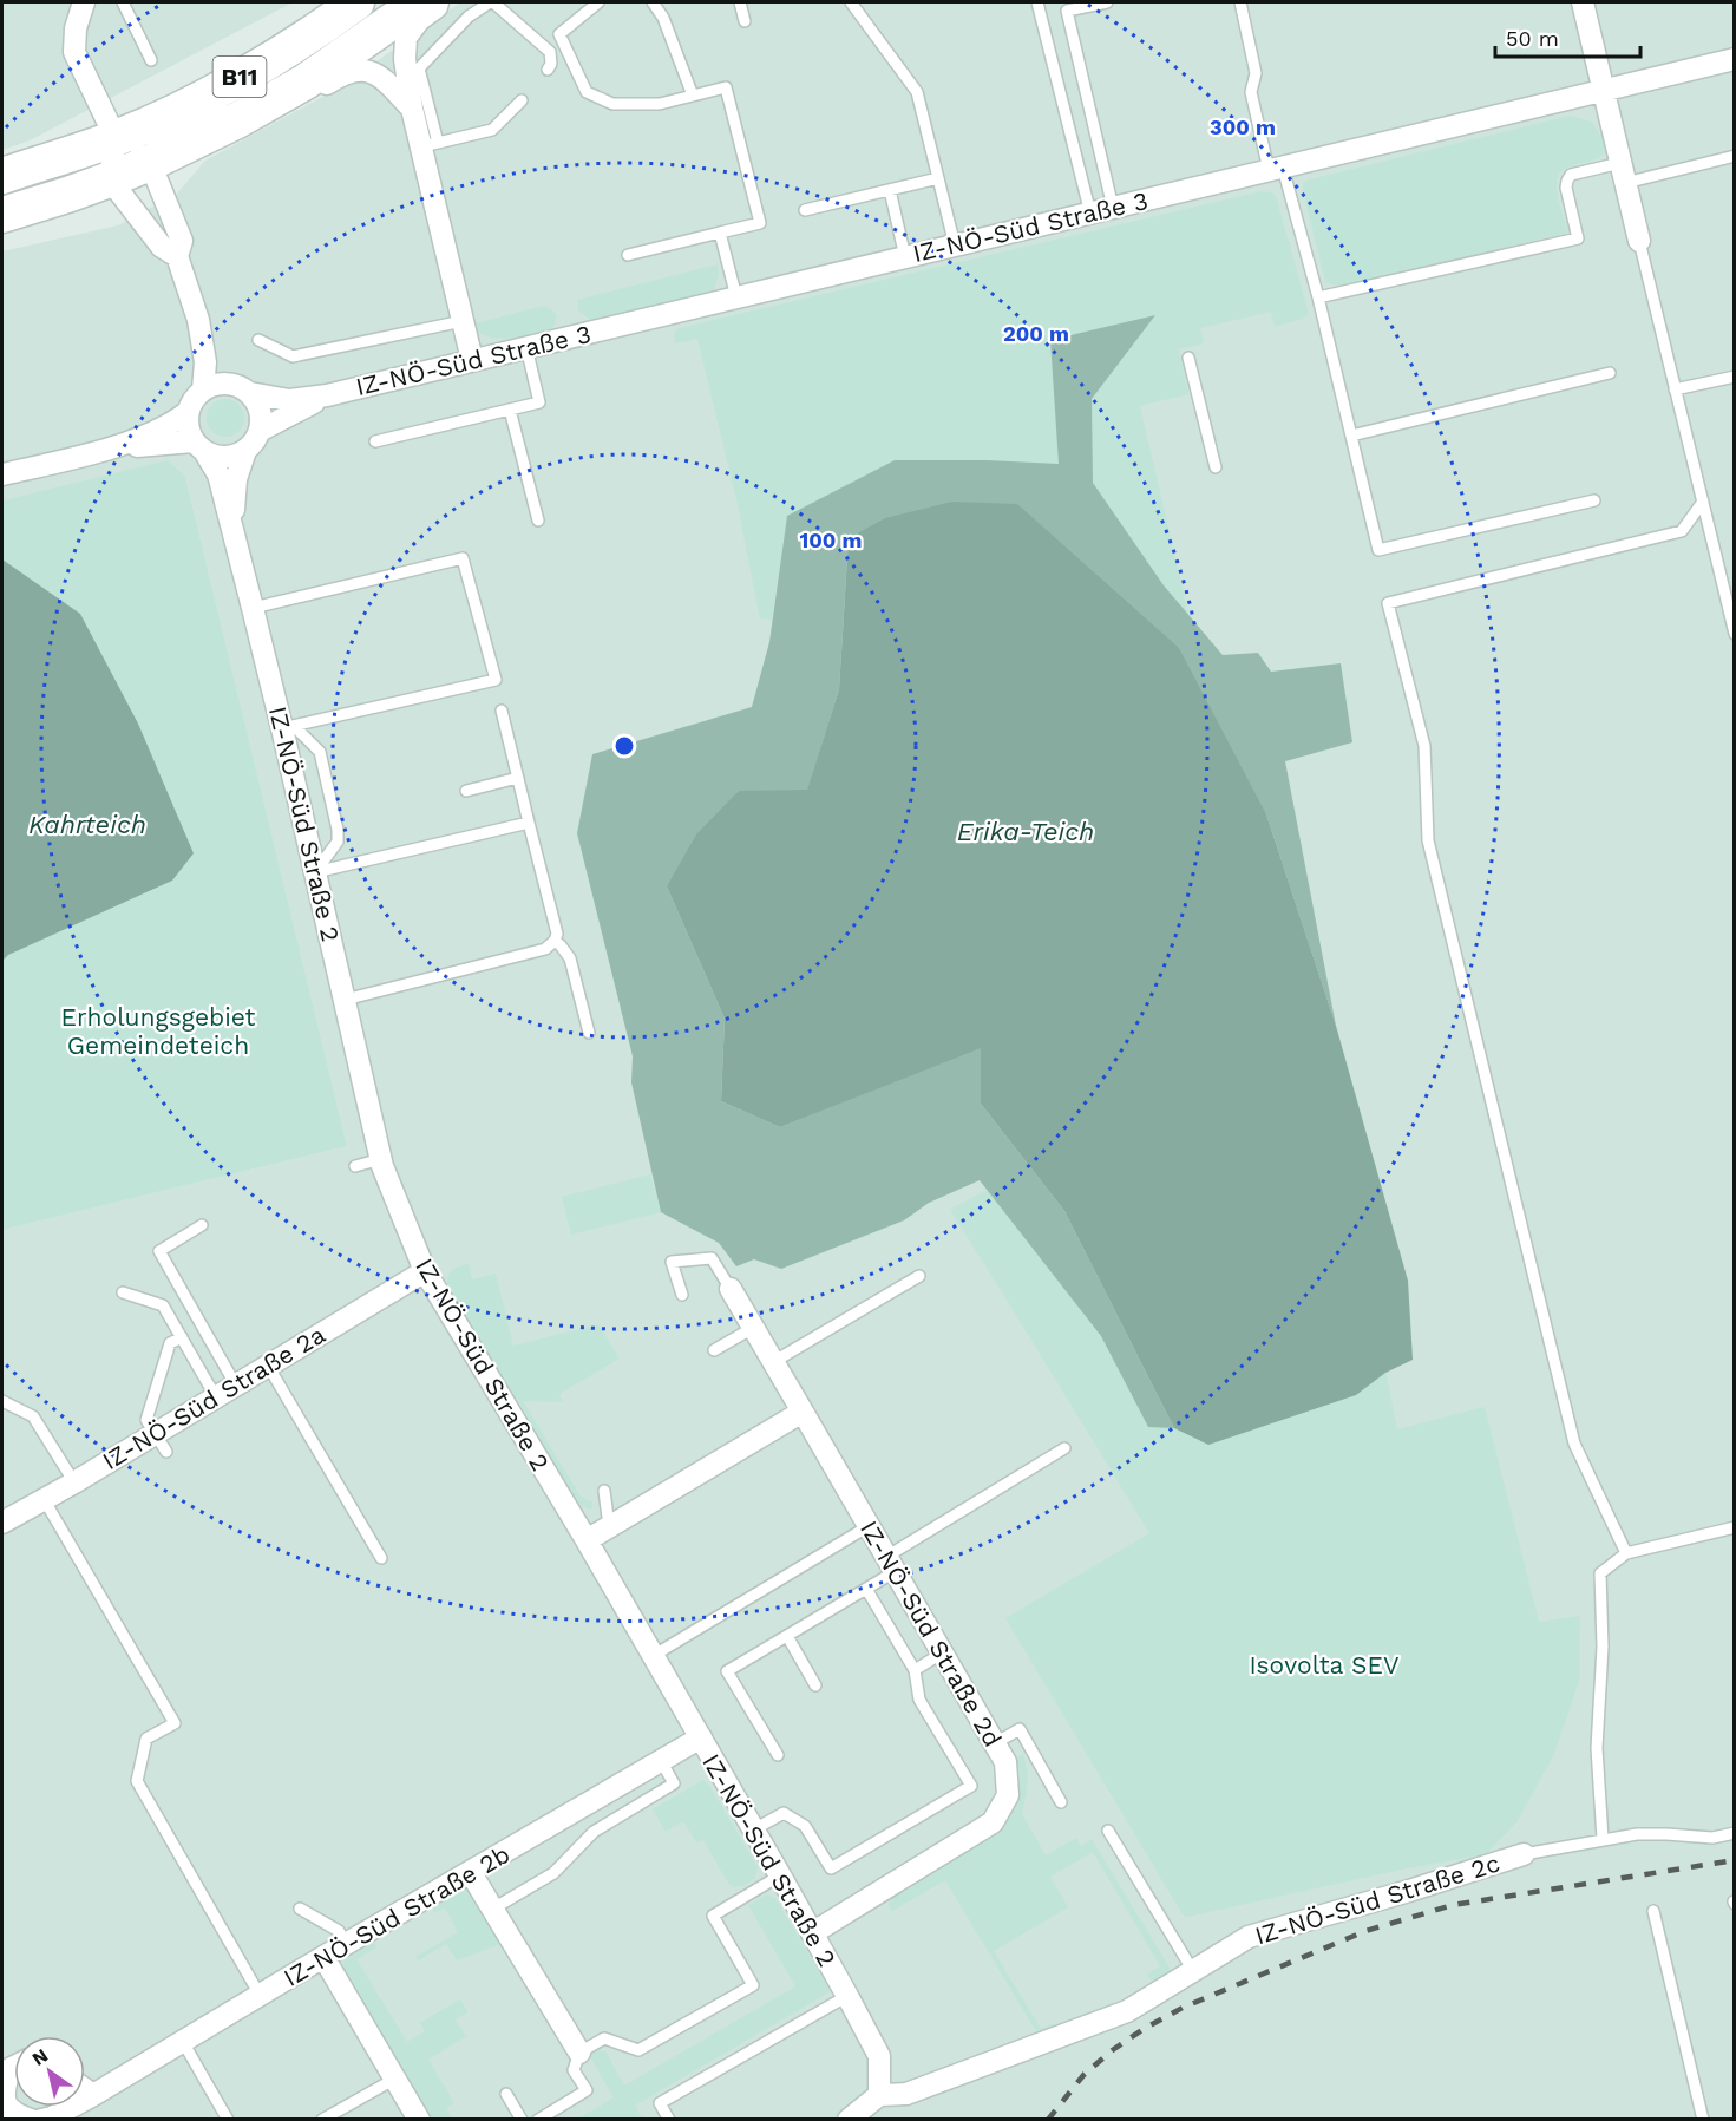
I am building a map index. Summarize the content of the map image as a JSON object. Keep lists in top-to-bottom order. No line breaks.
{"streets":{"main road":["B11"],"street":["IZ-NÖ-Süd Straße 3","IZ-NÖ-Süd Straße 2","IZ-NÖ-Süd Straße 2a","IZ-NÖ-Süd Straße 2d","IZ-NÖ-Süd Straße 2c","IZ-NÖ-Süd Straße 2b"]},"crossings":[["IZ-NÖ-Süd Straße 3","IZ-NÖ-Süd Straße 2"],["IZ-NÖ-Süd Straße 2","IZ-NÖ-Süd Straße 2a"],["IZ-NÖ-Süd Straße 2","IZ-NÖ-Süd Straße 2d"],["IZ-NÖ-Süd Straße 2","IZ-NÖ-Süd Straße 2c"],["IZ-NÖ-Süd Straße 2","IZ-NÖ-Süd Straße 2b"]],"water":["Kahrteich","Erika-Teich"],"parks":["Erholungsgebiet Gemeindeteich","Isovolta SEV"],"scale_bar":"50 m","north":"top left","rings":["300 m","200 m","100 m"]}
